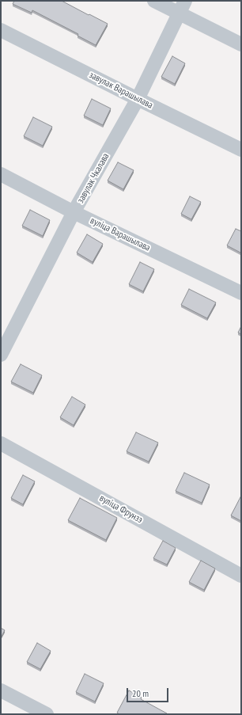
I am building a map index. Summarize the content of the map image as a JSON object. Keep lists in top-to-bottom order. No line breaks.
{"streets":{"street":["завулак Варашылава","завулак Чкалава","вуліца Варашылава","вуліца Фрунзэ"]},"crossings":[["завулак Варашылава","завулак Чкалава"],["завулак Чкалава","вуліца Варашылава"]],"scale_bar":"20 m"}
